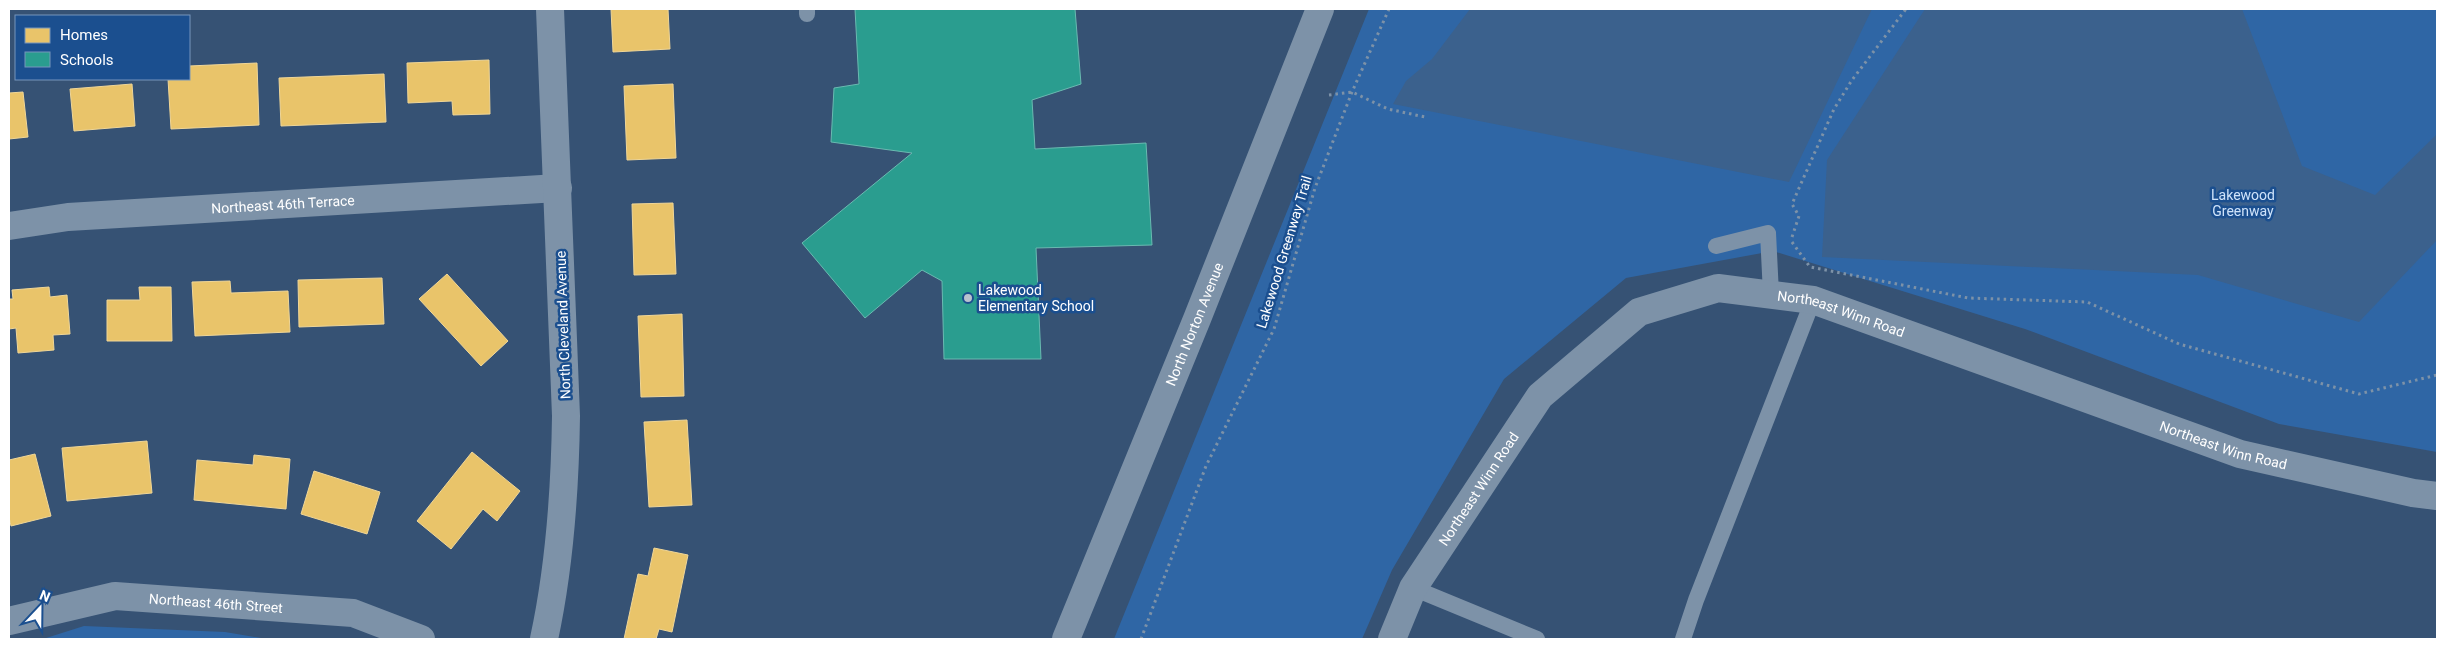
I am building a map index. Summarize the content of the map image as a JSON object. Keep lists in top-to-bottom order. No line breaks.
{"streets":{"street":["Northeast 46th Terrace","Northeast Winn Road","North Cleveland Avenue","North Norton Avenue","Northeast 46th Street"],"path":["Lakewood Greenway Trail"]},"crossings":[["Northeast 46th Terrace","North Cleveland Avenue"]],"parks":["Lakewood Greenway"],"places":["Lakewood Elementary School"],"legend":["Homes","Schools"],"north":"top"}
